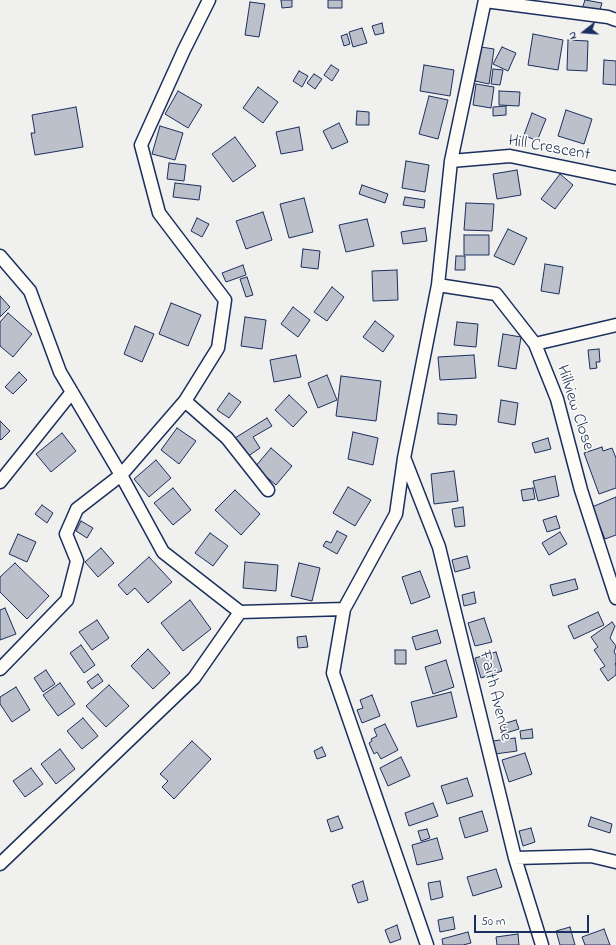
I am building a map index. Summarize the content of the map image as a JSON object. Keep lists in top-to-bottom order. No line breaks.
{"streets":{"street":["Hill Crescent","Hillview Close","Faith Avenue"]},"scale_bar":"50 m","north":"left"}
